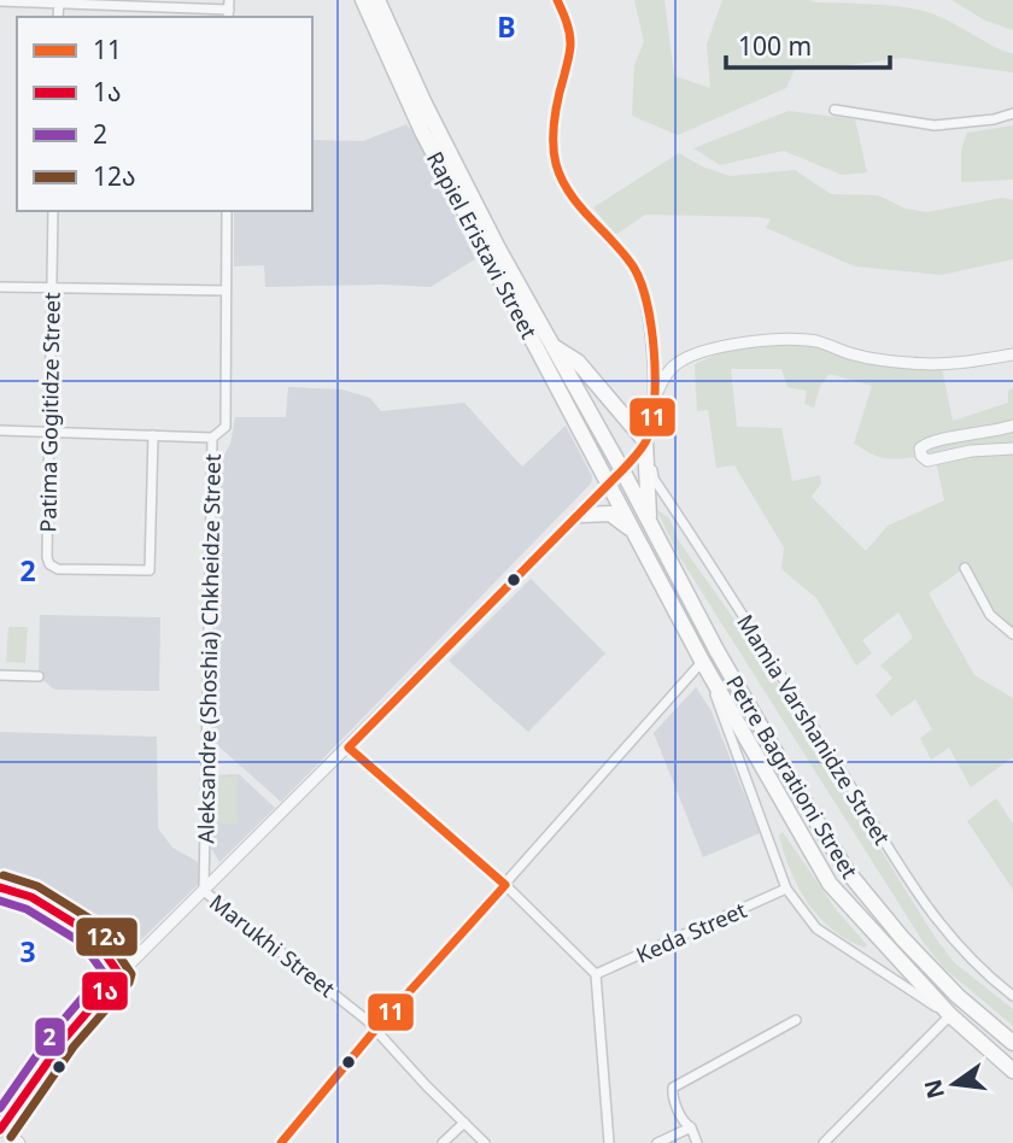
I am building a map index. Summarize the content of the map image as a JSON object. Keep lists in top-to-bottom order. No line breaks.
{"streets":{"main road":["Rapiel Eristavi Street","Petre Bagrationi Street"],"street":["Patima Gogitidze Street","Aleksandre (Shoshia) Chkheidze Street","Mamia Varshanidze Street","Keda Street","Marukhi Street"]},"crossings":[["Rapiel Eristavi Street","Petre Bagrationi Street"],["Aleksandre (Shoshia) Chkheidze Street","Marukhi Street"],["Petre Bagrationi Street","Keda Street"]],"lines":["transit line 11","transit line 12ა","transit line 1ა","transit line 2"],"legend":["11","1ა","2","12ა"],"scale_bar":"100 m","north":"left","grid":{"columns":["B"],"rows":["2","3"]}}
